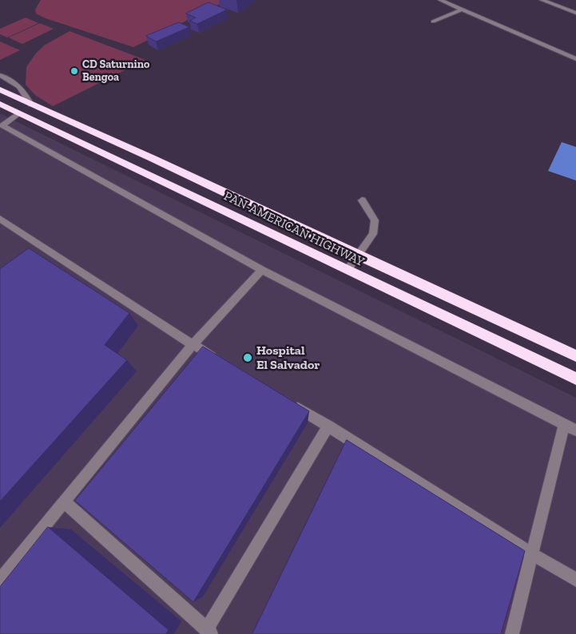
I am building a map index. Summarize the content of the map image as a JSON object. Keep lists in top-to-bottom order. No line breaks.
{"streets":{"highway":["PAN-AMERICAN HIGHWAY"]},"places":["CD Saturnino Bengoa","Hospital El Salvador"]}
